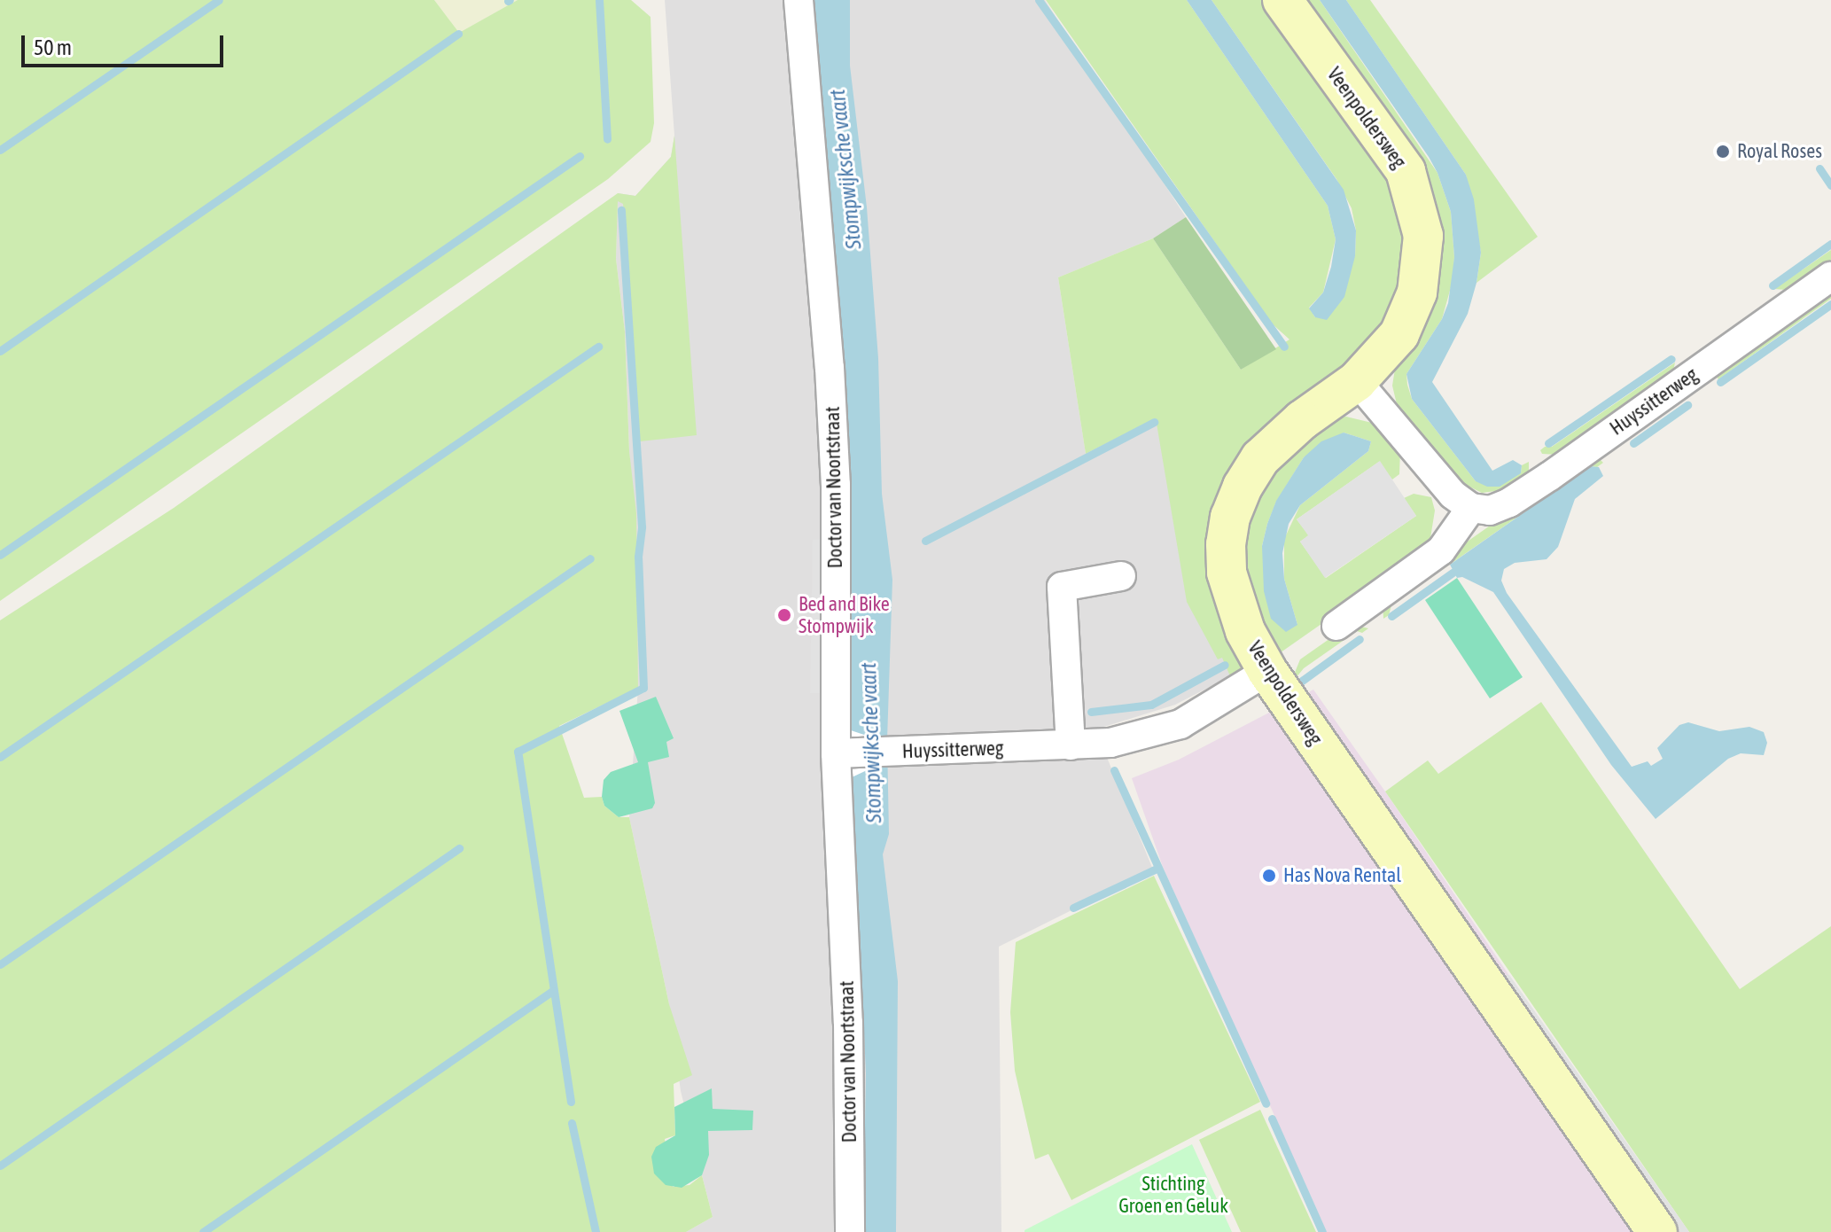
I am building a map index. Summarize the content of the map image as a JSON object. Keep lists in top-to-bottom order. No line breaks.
{"streets":{"street":["Veenpoldersweg","Huyssitterweg","Doctor van Noortstraat"]},"crossings":[["Veenpoldersweg","Huyssitterweg"],["Huyssitterweg","Doctor van Noortstraat"]],"water":["Stompwijksche vaart"],"parks":["Stichting Groen en Geluk"],"places":["Royal Roses","Bed and Bike Stompwijk","Has Nova Rental"],"scale_bar":"50 m"}
